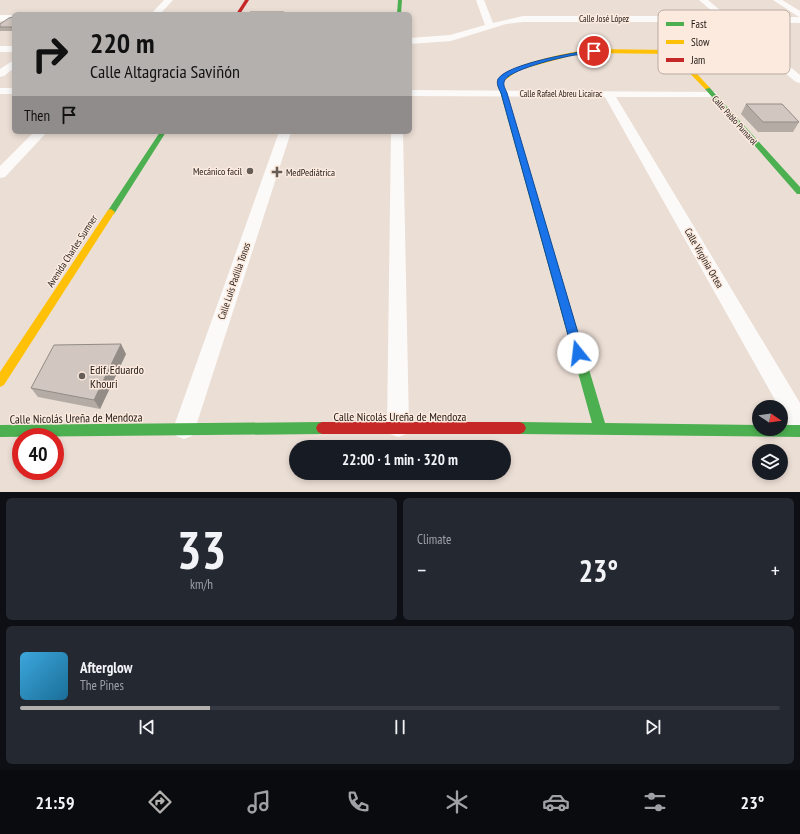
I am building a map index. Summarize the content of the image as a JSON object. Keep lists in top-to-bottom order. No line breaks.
{"streets":{"street":["Calle José López","Calle Rafael Abreu Licairac","Calle Pablo Pumarol","Avenida Charles Sumner","Calle Virginia Ortea","Calle Luís Padilla Tonos","Calle Nicolás Ureña de Mendoza"]},"crossings":[["Calle Rafael Abreu Licairac","Calle Pablo Pumarol"],["Calle Rafael Abreu Licairac","Calle Virginia Ortea"],["Calle Luís Padilla Tonos","Calle Nicolás Ureña de Mendoza"]],"places":{"other":["Mecánico facil","Edif. Eduardo Khouri"],"health":["MedPediátrica"]},"legend":["Fast","Slow","Jam"],"north":"right","page":{"turn":["220 m","Calle Altagracia Saviñón"],"then":"Then","limit":"40","trip":"22:00 · 1 min · 320 m","tile":[["33","km/h"],"Climate"],"heat":["−","23°","+"],"song":["Afterglow","The Pines"],"tabs":["21:59","23°"]}}
